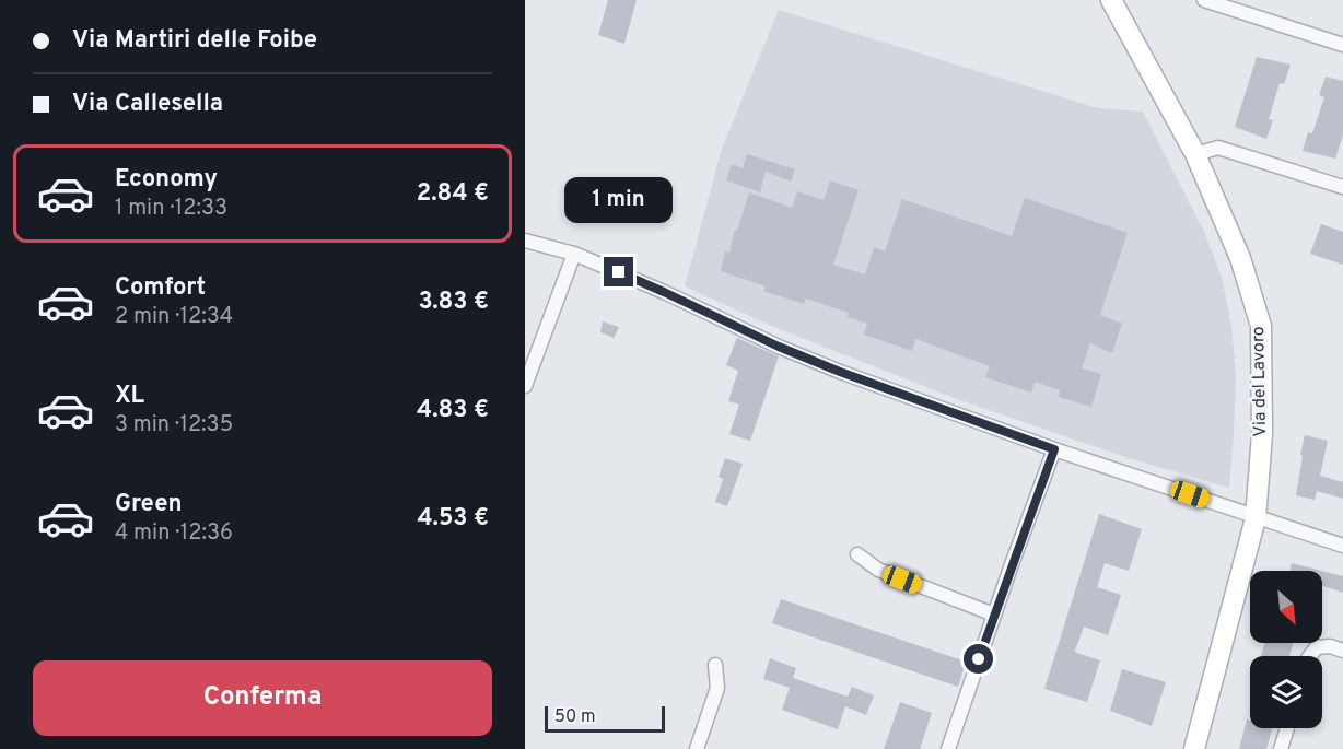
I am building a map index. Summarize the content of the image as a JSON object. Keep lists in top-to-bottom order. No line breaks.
{"streets":{"street":["Via del Lavoro"]},"scale_bar":"50 m","north":"bottom right","page":{"banner":["Via Martiri delle Foibe","Via Callesella"],"list":[{"name":"Economy","note":"1 min · 12:33","value":"2.84 €"},{"name":"Comfort","note":"2 min · 12:34","value":"3.83 €"},{"name":"XL","note":"3 min · 12:35","value":"4.83 €"},{"name":"Green","note":"4 min · 12:36","value":"4.53 €"}],"bubble":"1 min","buttons":"Conferma","scale":"50 m"}}
